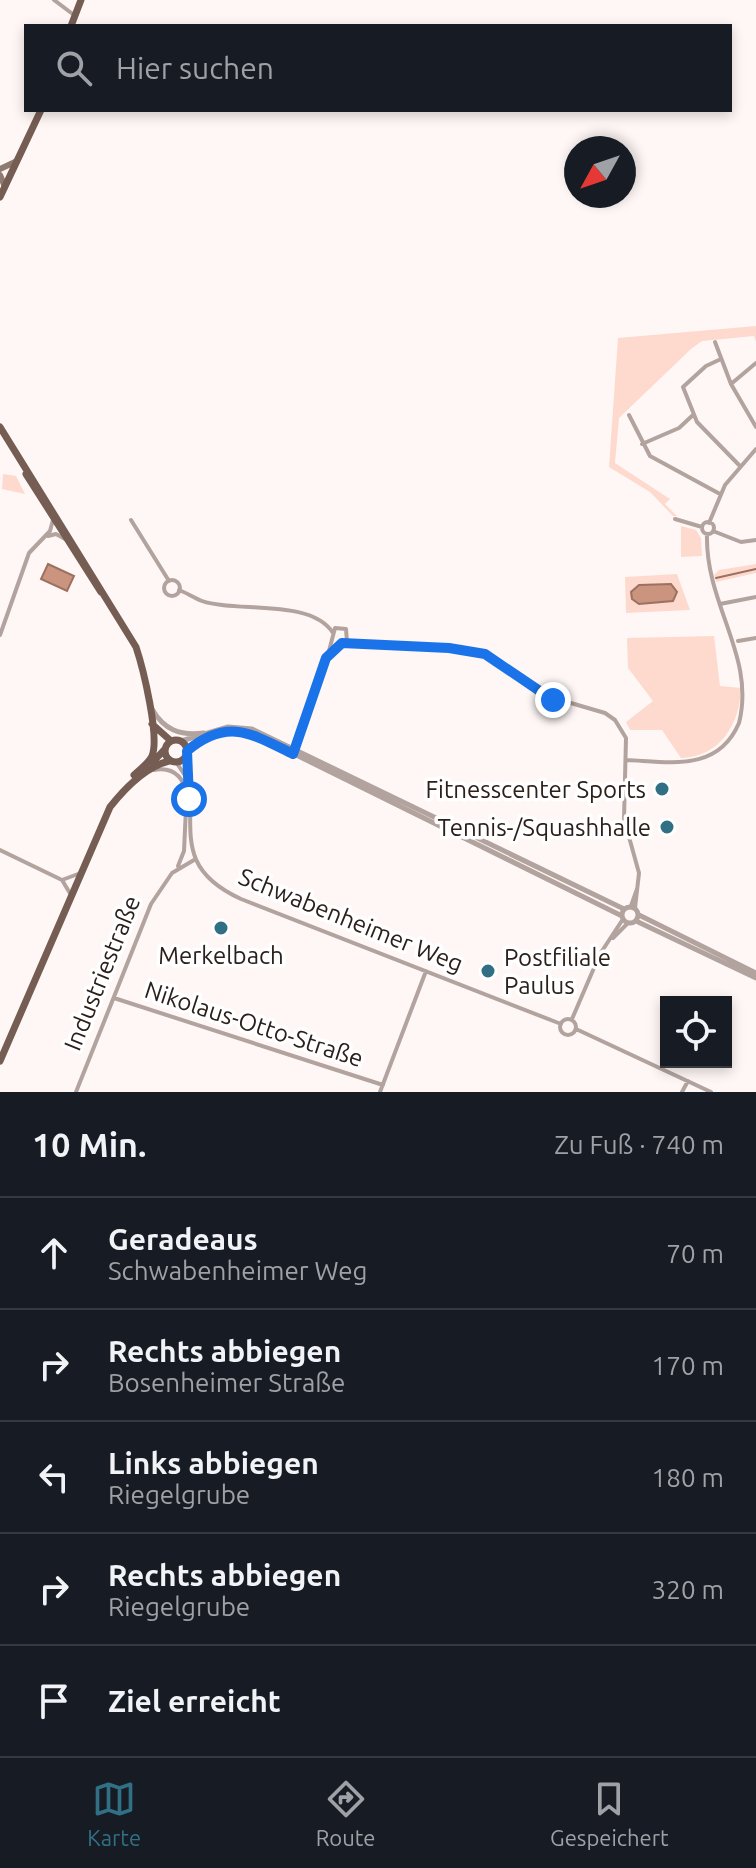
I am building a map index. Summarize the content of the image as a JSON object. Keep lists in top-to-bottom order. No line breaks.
{"streets":{"street":["Schwabenheimer Weg","Industriestraße","Nikolaus-Otto-Straße"]},"crossings":[["Schwabenheimer Weg","Industriestraße"],["Industriestraße","Nikolaus-Otto-Straße"]],"places":["Fitnesscenter Sports","Tennis-/Squashhalle","Merkelbach","Postfiliale Paulus"],"north":"bottom left","page":{"search":"Hier suchen","heading":["10 Min.","Zu Fuß · 740 m"],"list":[["Geradeaus","Schwabenheimer Weg","70 m"],["Rechts abbiegen","Bosenheimer Straße","170 m"],["Links abbiegen","Riegelgrube","180 m"],["Rechts abbiegen","Riegelgrube","320 m"],"Ziel erreicht"],"nav":["Karte","Route","Gespeichert"]}}
